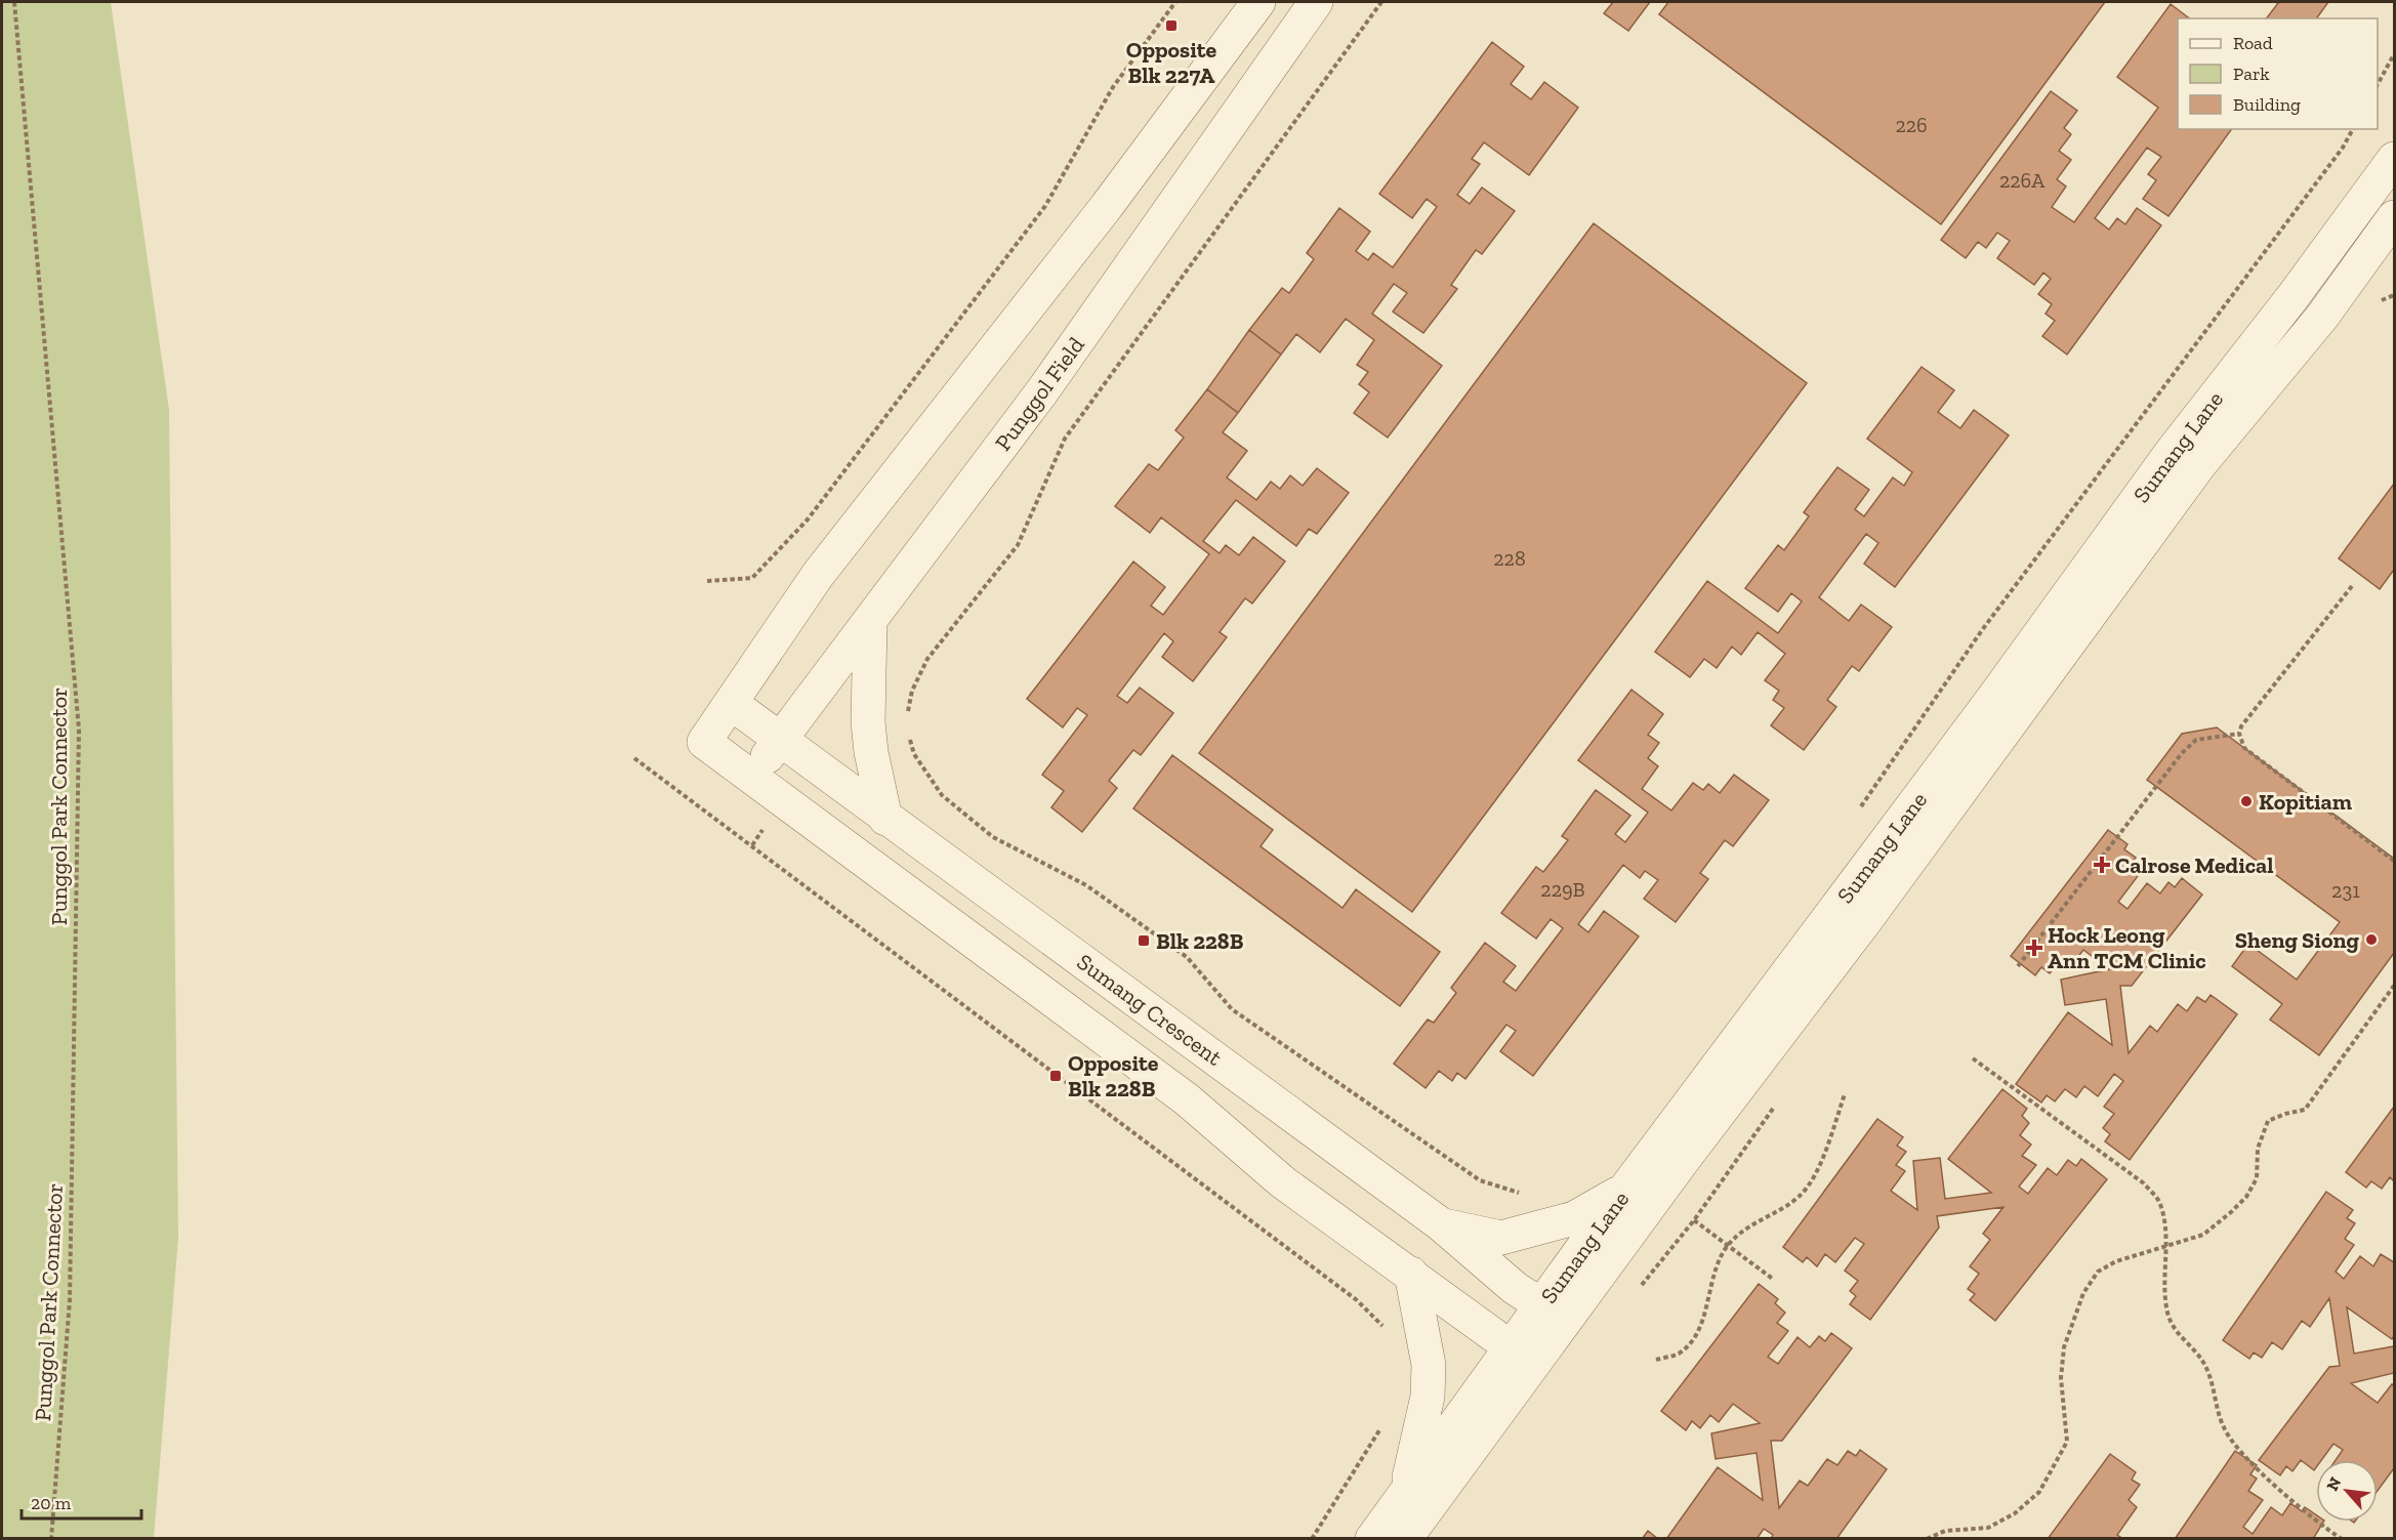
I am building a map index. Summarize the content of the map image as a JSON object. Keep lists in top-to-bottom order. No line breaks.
{"streets":{"street":["Punggol Field","Sumang Lane","Sumang Crescent"],"path":["Punggol Park Connector"]},"crossings":[["Punggol Field","Sumang Crescent"],["Sumang Lane","Sumang Crescent"]],"places":{"transit":["Opposite Blk 227A","Blk 228B","Opposite Blk 228B"],"other":["Kopitiam","Sheng Siong"],"health":["Calrose Medical","Hock Leong Ann TCM Clinic"]},"house_numbers":["226","226A","228","229B","231"],"legend":["Road","Park","Building"],"scale_bar":"20 m","north":"top left"}
